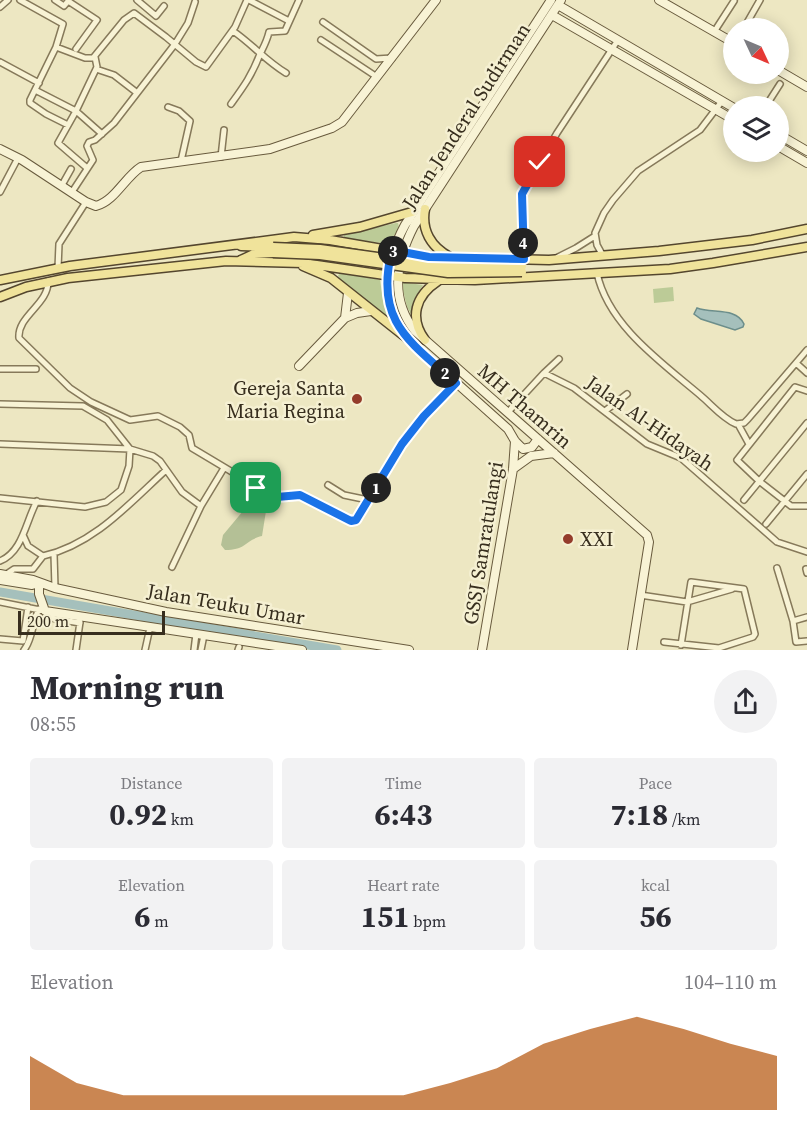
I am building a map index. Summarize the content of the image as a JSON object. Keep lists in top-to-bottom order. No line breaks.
{"streets":{"main road":["Jalan Jenderal Sudirman","MH Thamrin","GSSJ Samratulangi","Jalan Teuku Umar"],"street":["Jalan Al-Hidayah"]},"crossings":[["Jalan Jenderal Sudirman","MH Thamrin"],["MH Thamrin","GSSJ Samratulangi"]],"places":["Gereja Santa Maria Regina","XXI"],"scale_bar":"200 m","north":"bottom right","page":{"pins":["4","3","2","1"],"scale":"200 m","heading":["Morning run","08:55"],"stats":[["Distance","0.92 km"],["Time","6:43"],["Pace","7:18 /km"],["Elevation","6 m"],["Heart rate","151 bpm"],["kcal","56"]],"chart":["Elevation","104–110 m"]}}
